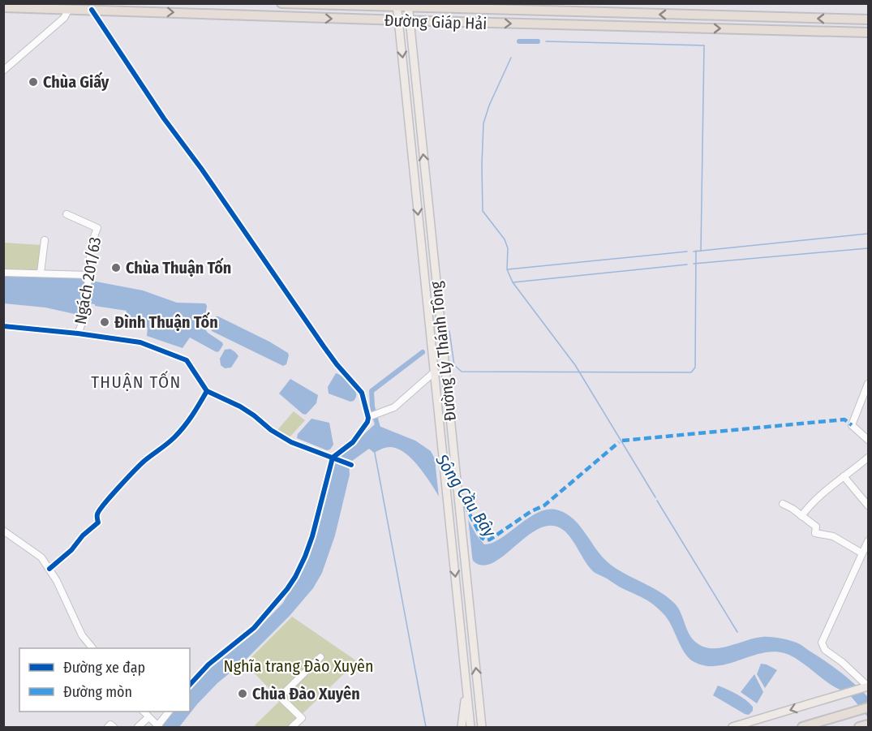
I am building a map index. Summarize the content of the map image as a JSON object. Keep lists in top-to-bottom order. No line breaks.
{"streets":{"highway":["Đường Giáp Hải"],"main road":["Đường Lý Thánh Tông"],"street":["Ngách 201/63"]},"crossings":[["Đường Giáp Hải","Đường Lý Thánh Tông"]],"districts":["THUẬN TỐN"],"water":["Sông Cầu Bây"],"parks":["Nghĩa trang Đào Xuyên"],"places":["Chùa Giấy","Chùa Thuận Tốn","Đình Thuận Tốn","Chùa Đào Xuyên"],"legend":["Đường xe đạp","Đường mòn"]}
